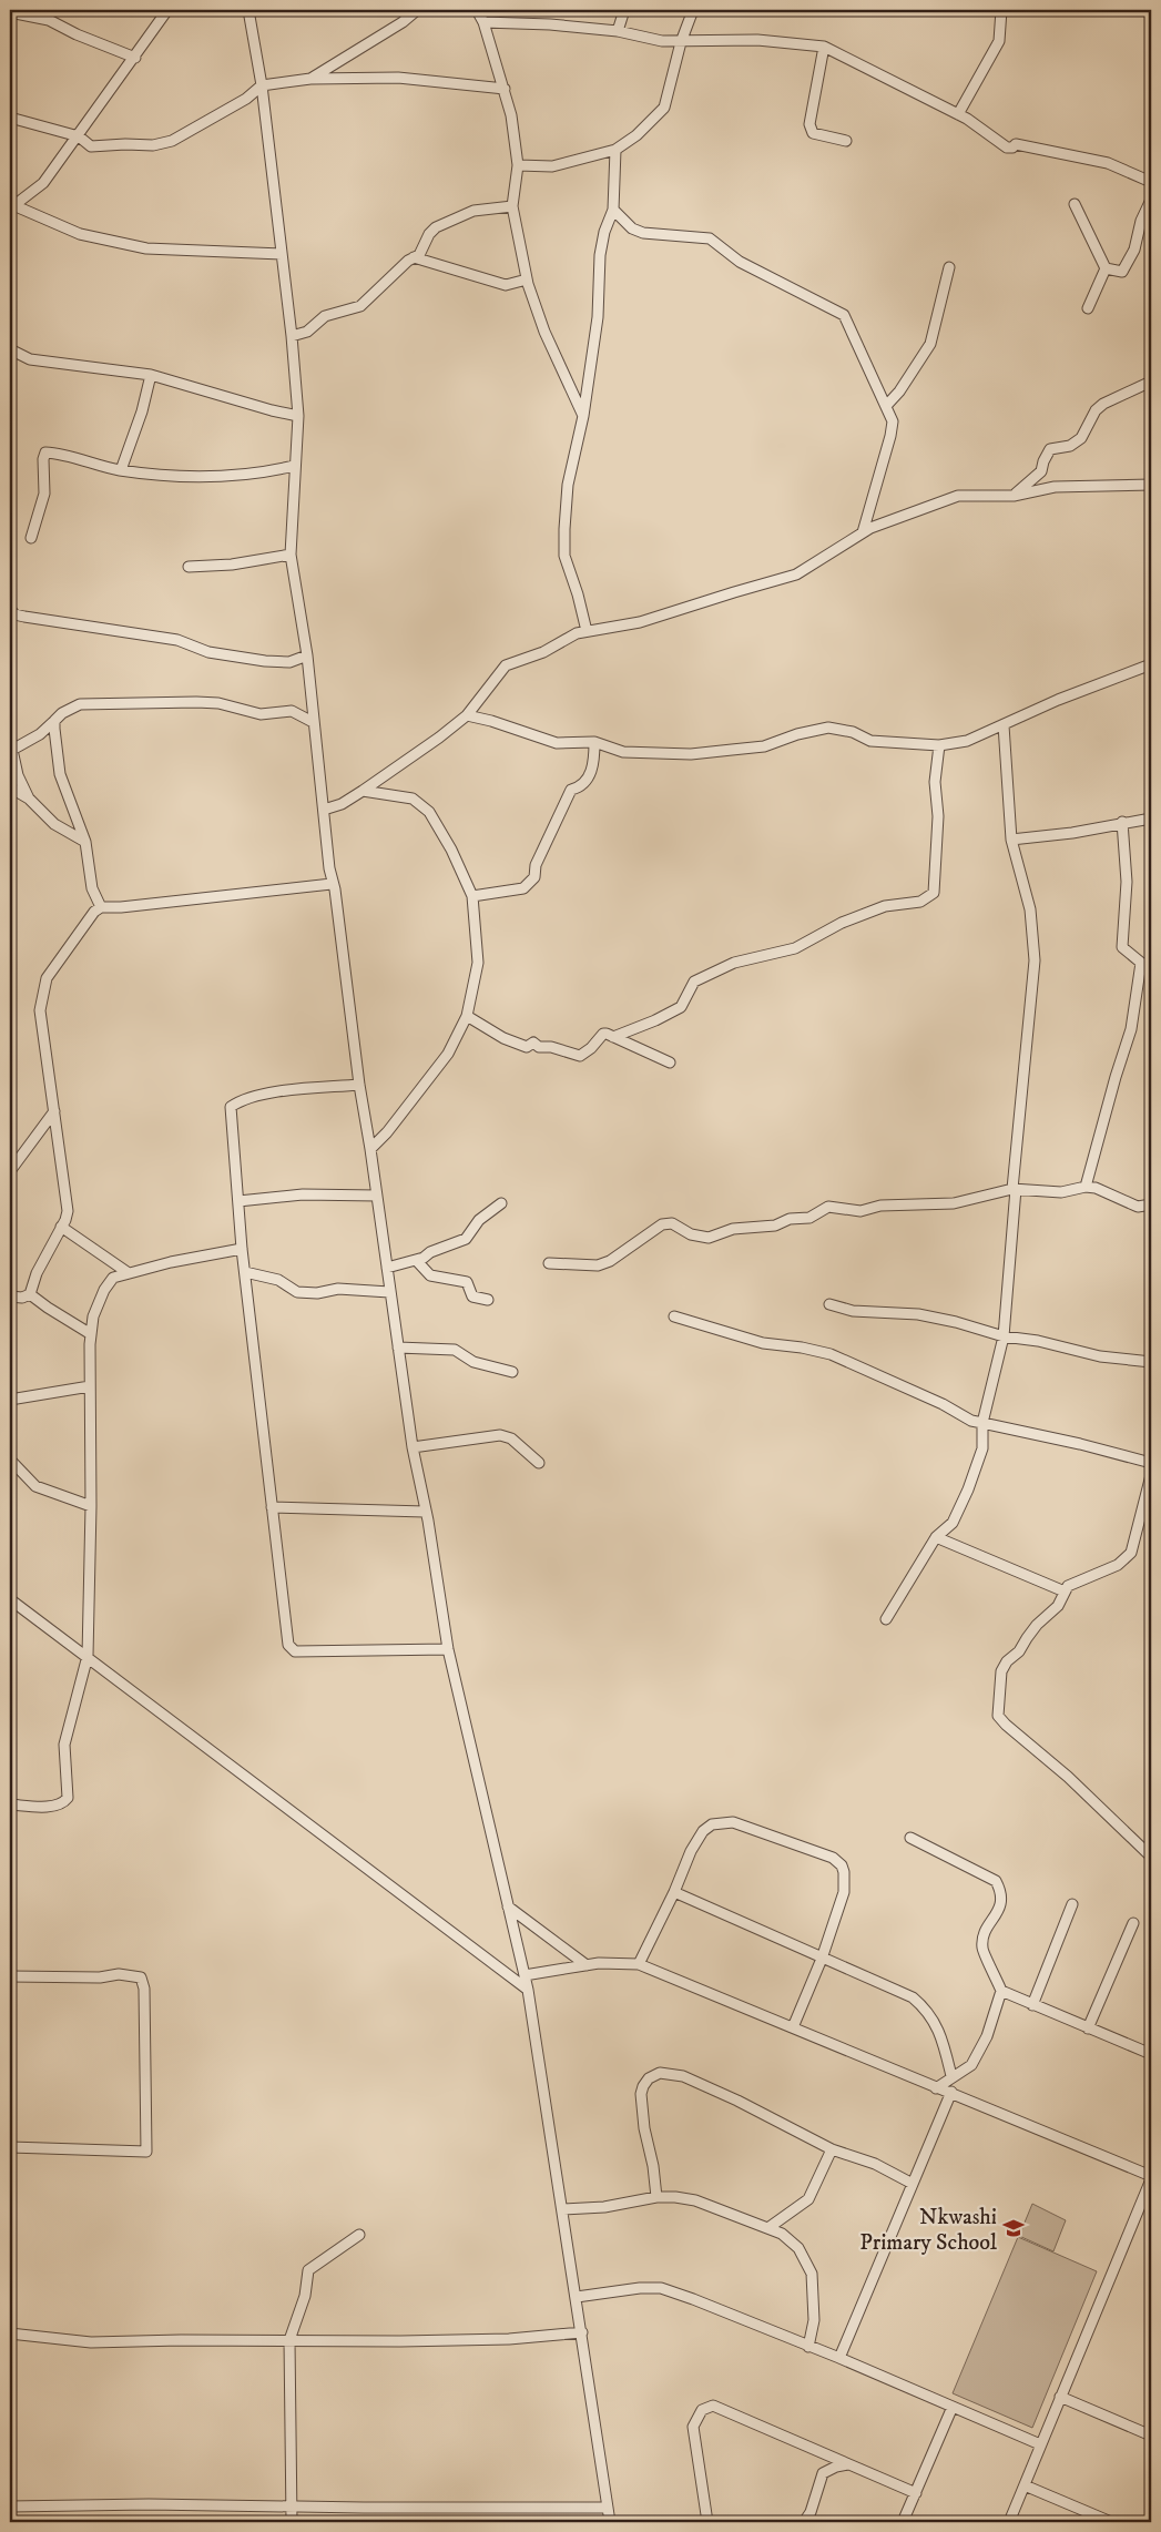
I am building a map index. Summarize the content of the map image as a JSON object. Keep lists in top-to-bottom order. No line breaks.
{"places":{"school or university":["Nkwashi Primary School"]}}
